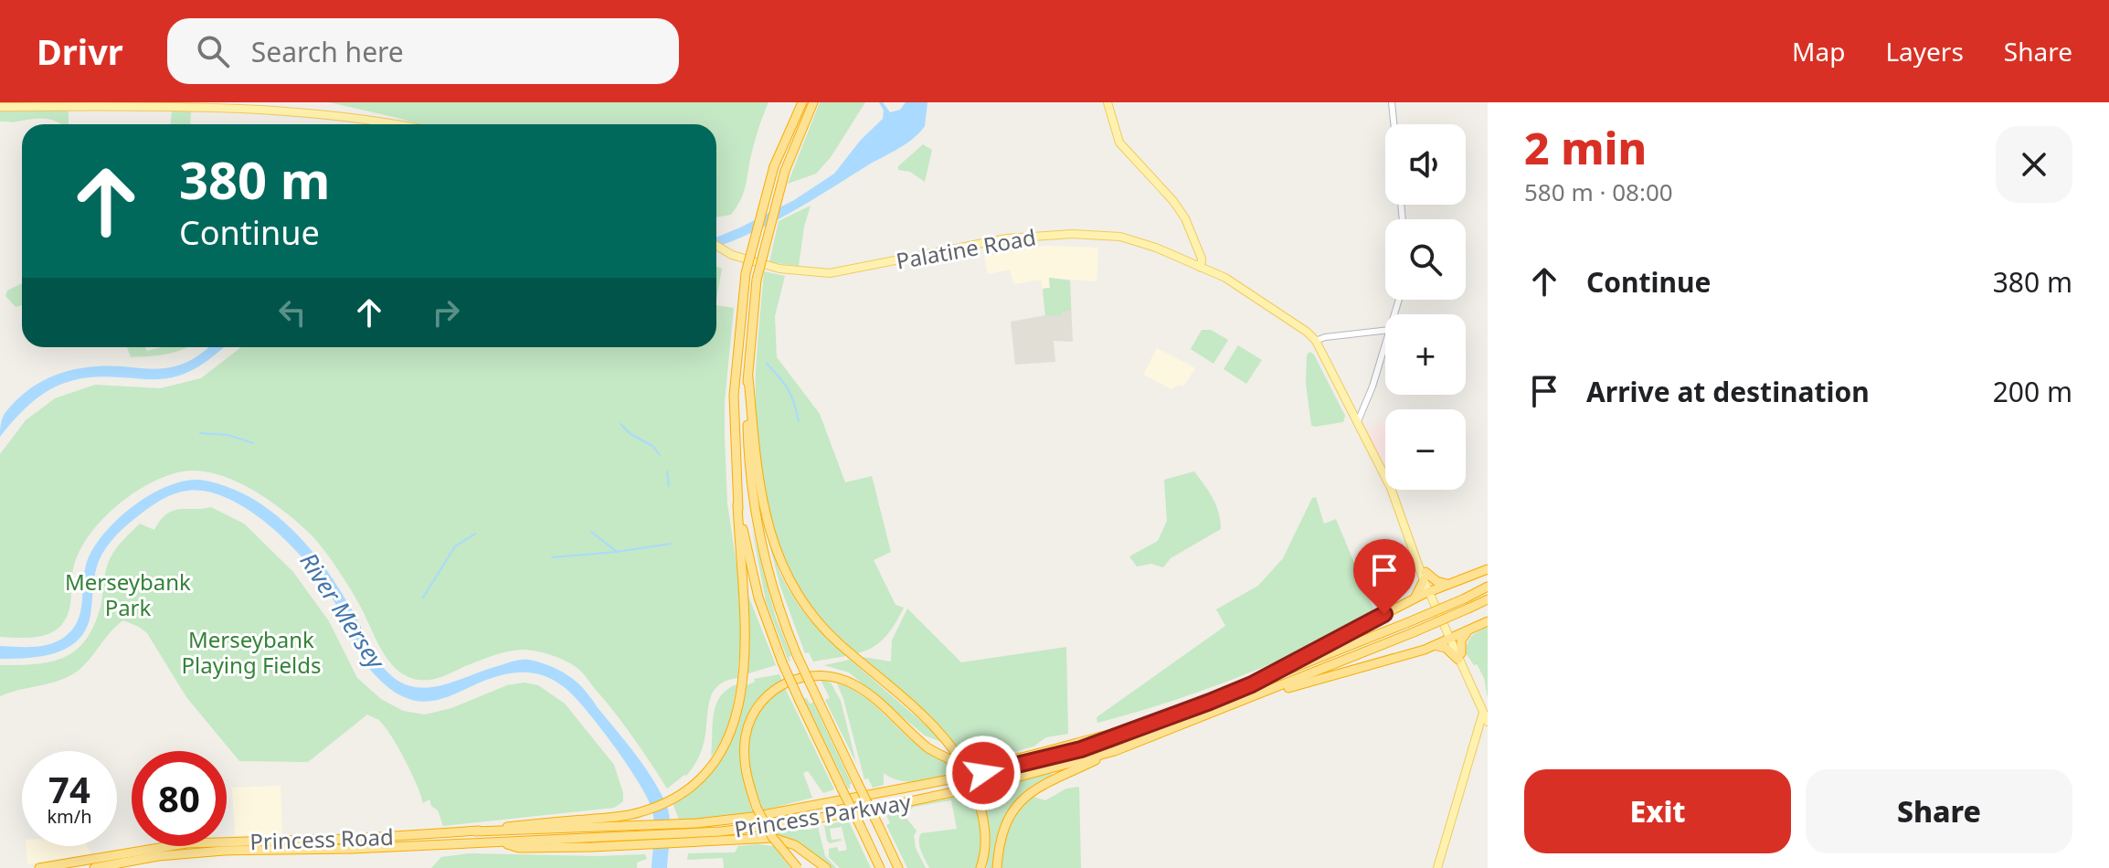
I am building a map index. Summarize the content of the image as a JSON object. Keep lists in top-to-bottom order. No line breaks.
{"streets":{"highway":["Princess Parkway","Princess Road"],"main road":["Palatine Road"]},"crossings":[["Princess Parkway","Princess Road"]],"water":["River Mersey"],"parks":["Merseybank Park","Merseybank Playing Fields"],"page":{"header":"Drivr","search":"Search here","nav":["Map","Layers","Share"],"heading":["2 min","580 m · 08:00"],"map_buttons":["+","−"],"turn":["380 m","Continue"],"list":[{"name":"Continue","value":"380 m"},{"name":"Arrive at destination","value":"200 m"}],"speed":"74 km/h","limit":"80","buttons":["Exit","Share"]}}
